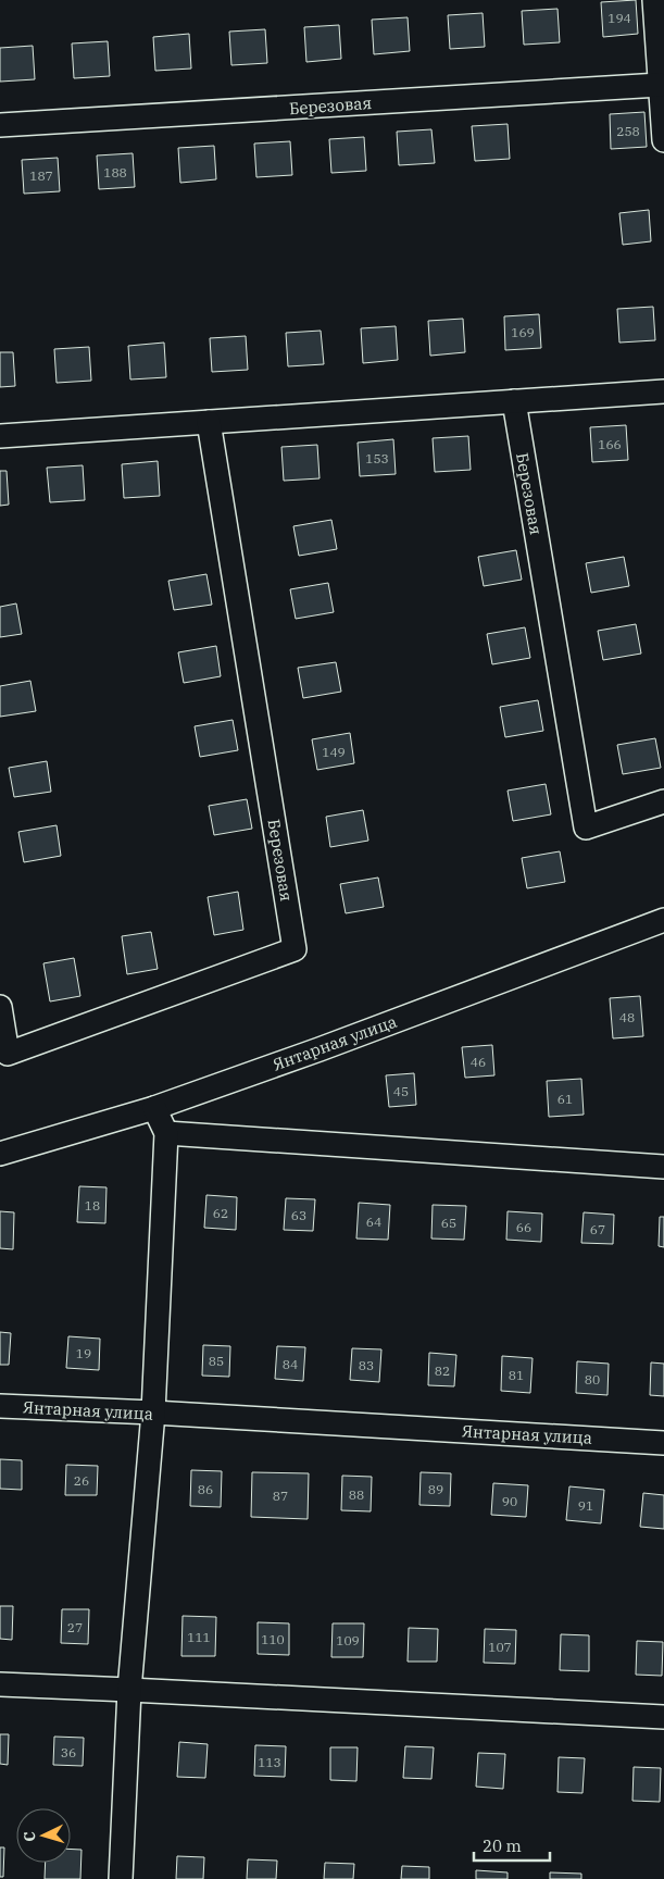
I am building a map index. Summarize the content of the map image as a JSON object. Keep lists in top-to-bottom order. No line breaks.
{"streets":{"street":["Березовая","Янтарная улица"]},"house_numbers":["194","258","188","187","169","166","153","149","48","46","45","61","18","62","63","64","65","66","67","19","85","84","83","82","81","80","26","86","89","88","87","90","91","27","111","110","109","107","36","113"],"scale_bar":"20 m","north":"left"}
